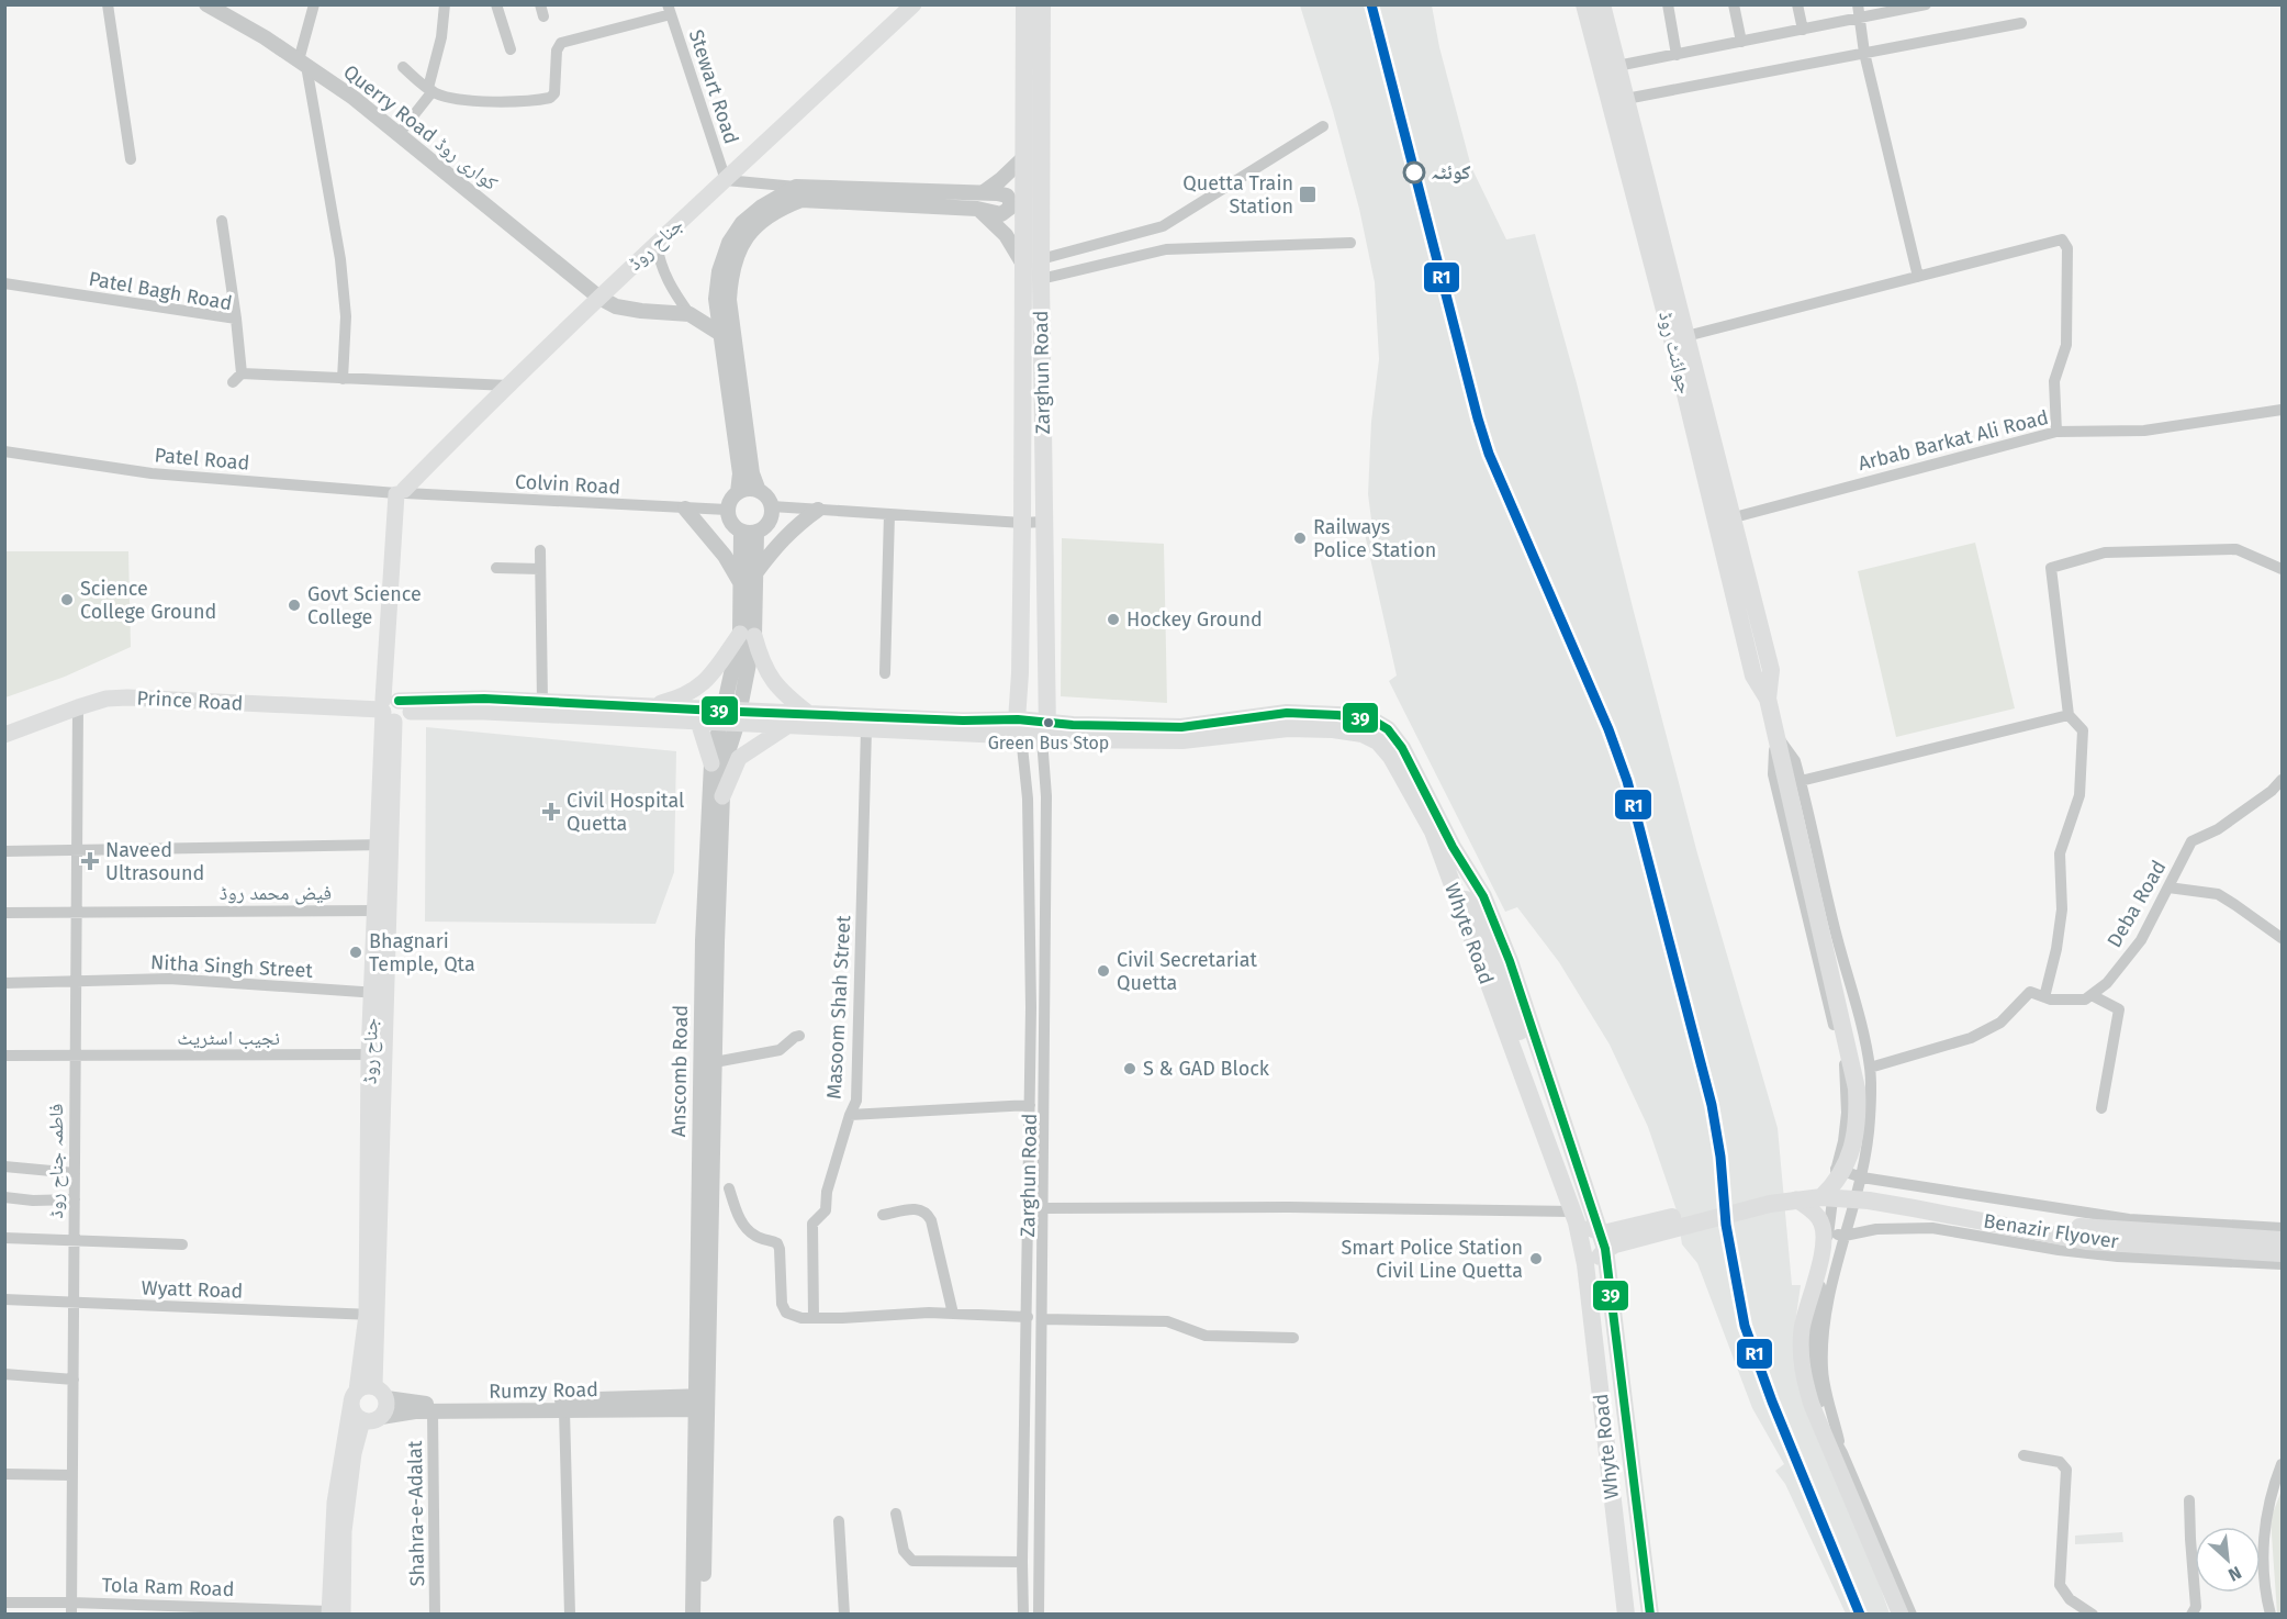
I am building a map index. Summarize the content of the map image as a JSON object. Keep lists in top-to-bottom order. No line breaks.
{"streets":{"main road":["جناح روڈ","جوائنٹ روڈ","Zarghun Road","Prince Road","Whyte Road","Benazir Flyover"],"street":["Stewart Road","Querry Road کواری روڈ","Patel Bagh Road","Arbab Barkat Ali Road","Patel Road","Colvin Road","فیض محمد روڈ","Deba Road","Nitha Singh Street","Masoom Shah Street","نجیب اسٹریٹ","Anscomb Road","فاطمہ جناح روڈ","Wyatt Road","Rumzy Road","Shahra-e-Adalat","Tola Ram Road"]},"crossings":[["Stewart Road","جناح روڈ"],["Querry Road کواری روڈ","جناح روڈ"],["جناح روڈ","Patel Road"],["جناح روڈ","Colvin Road"],["جناح روڈ","Prince Road"],["جناح روڈ","فیض محمد روڈ"],["جناح روڈ","Nitha Singh Street"],["جناح روڈ","نجیب اسٹریٹ"],["جناح روڈ","Wyatt Road"],["جناح روڈ","Rumzy Road"],["جناح روڈ","Tola Ram Road"],["جوائنٹ روڈ","Arbab Barkat Ali Road"],["جوائنٹ روڈ","Benazir Flyover"],["Zarghun Road","Prince Road"],["Patel Road","Colvin Road"],["Colvin Road","Anscomb Road"],["Prince Road","Whyte Road"],["Prince Road","Masoom Shah Street"],["Prince Road","Anscomb Road"],["Prince Road","فاطمہ جناح روڈ"],["فیض محمد روڈ","فاطمہ جناح روڈ"],["Whyte Road","Benazir Flyover"],["Nitha Singh Street","فاطمہ جناح روڈ"],["نجیب اسٹریٹ","فاطمہ جناح روڈ"],["Anscomb Road","Rumzy Road"],["فاطمہ جناح روڈ","Wyatt Road"],["فاطمہ جناح روڈ","Tola Ram Road"],["Rumzy Road","Shahra-e-Adalat"]],"places":{"other":["کوئٹہ","Railways Police Station","Science College Ground","Govt Science College","Hockey Ground","Green Bus Stop","Bhagnari Temple, Qta","Civil Secretariat Quetta","S & GAD Block","Smart Police Station Civil Line Quetta"],"transit":["Quetta Train Station"],"health":["Civil Hospital Quetta","Naveed Ultrasound"]},"lines":["transit line R1","transit line 39"],"north":"bottom right"}
